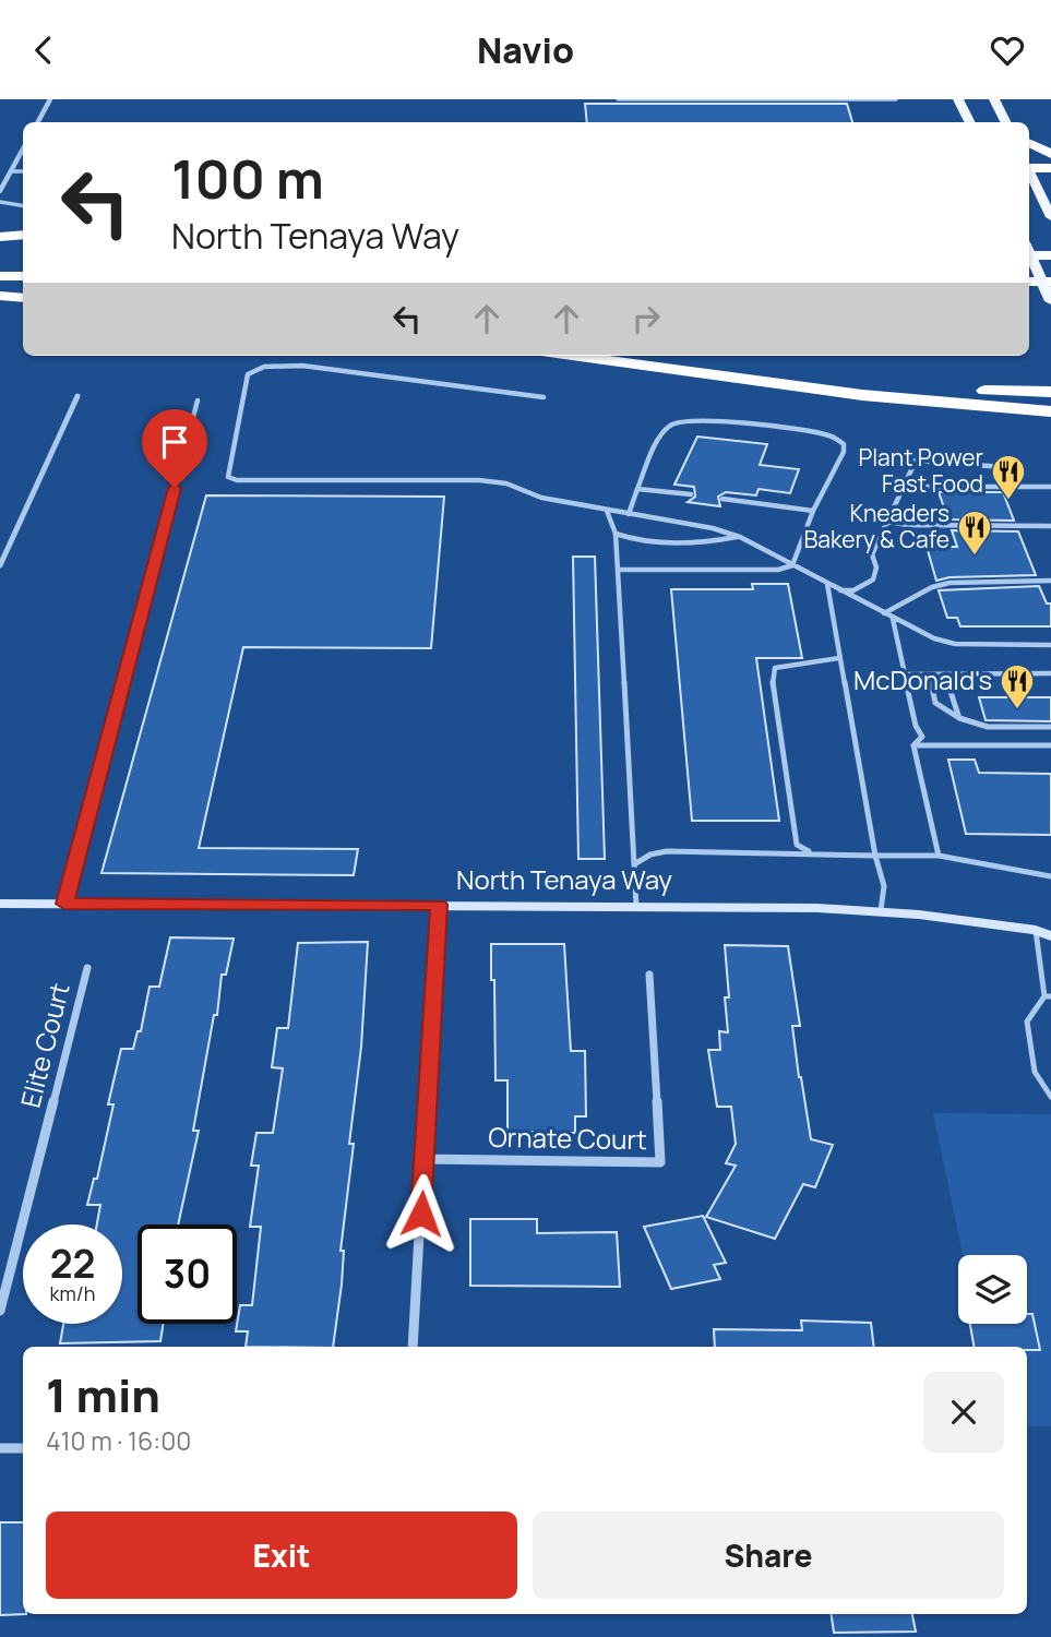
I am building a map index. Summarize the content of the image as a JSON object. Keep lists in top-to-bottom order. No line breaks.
{"streets":{"main road":["North Tenaya Way"],"street":["Elite Court","Ornate Court"]},"places":{"restaurant":["Plant Power Fast Food","Kneaders Bakery & Cafe","McDonald's"]},"page":{"header":"Navio","turn":["100 m","North Tenaya Way"],"speed":"22 km/h","limit":"30","heading":["1 min","410 m · 16:00"],"buttons":["Exit","Share"]}}
